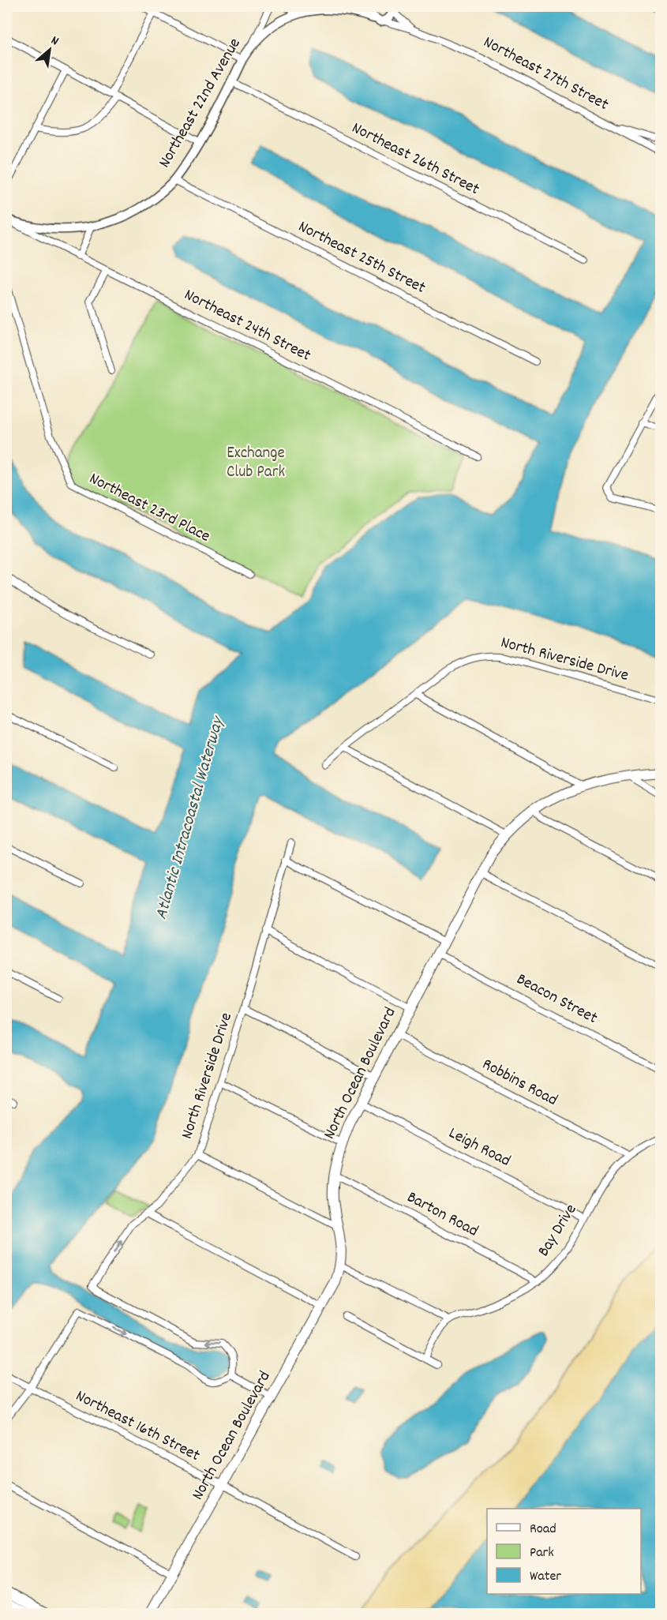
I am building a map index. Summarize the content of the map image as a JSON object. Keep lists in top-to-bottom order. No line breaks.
{"streets":{"main road":["North Ocean Boulevard"],"street":["Northeast 27th Street","Northeast 22nd Avenue","Northeast 26th Street","Northeast 25th Street","Northeast 24th Street","Northeast 23rd Place","North Riverside Drive","Beacon Street","Robbins Road","Leigh Road","Barton Road","Bay Drive","Northeast 16th Street"]},"crossings":[["Northeast 22nd Avenue","Northeast 26th Street"],["Northeast 22nd Avenue","Northeast 25th Street"],["Northeast 22nd Avenue","Northeast 24th Street"],["Beacon Street","North Ocean Boulevard"],["North Ocean Boulevard","Robbins Road"],["North Ocean Boulevard","Leigh Road"],["North Ocean Boulevard","Barton Road"],["North Ocean Boulevard","Northeast 16th Street"],["Robbins Road","Bay Drive"],["Leigh Road","Bay Drive"],["Barton Road","Bay Drive"]],"water":["Atlantic Intracoastal Waterway"],"parks":["Exchange Club Park"],"legend":["Road","Park","Water"],"north":"top right"}
